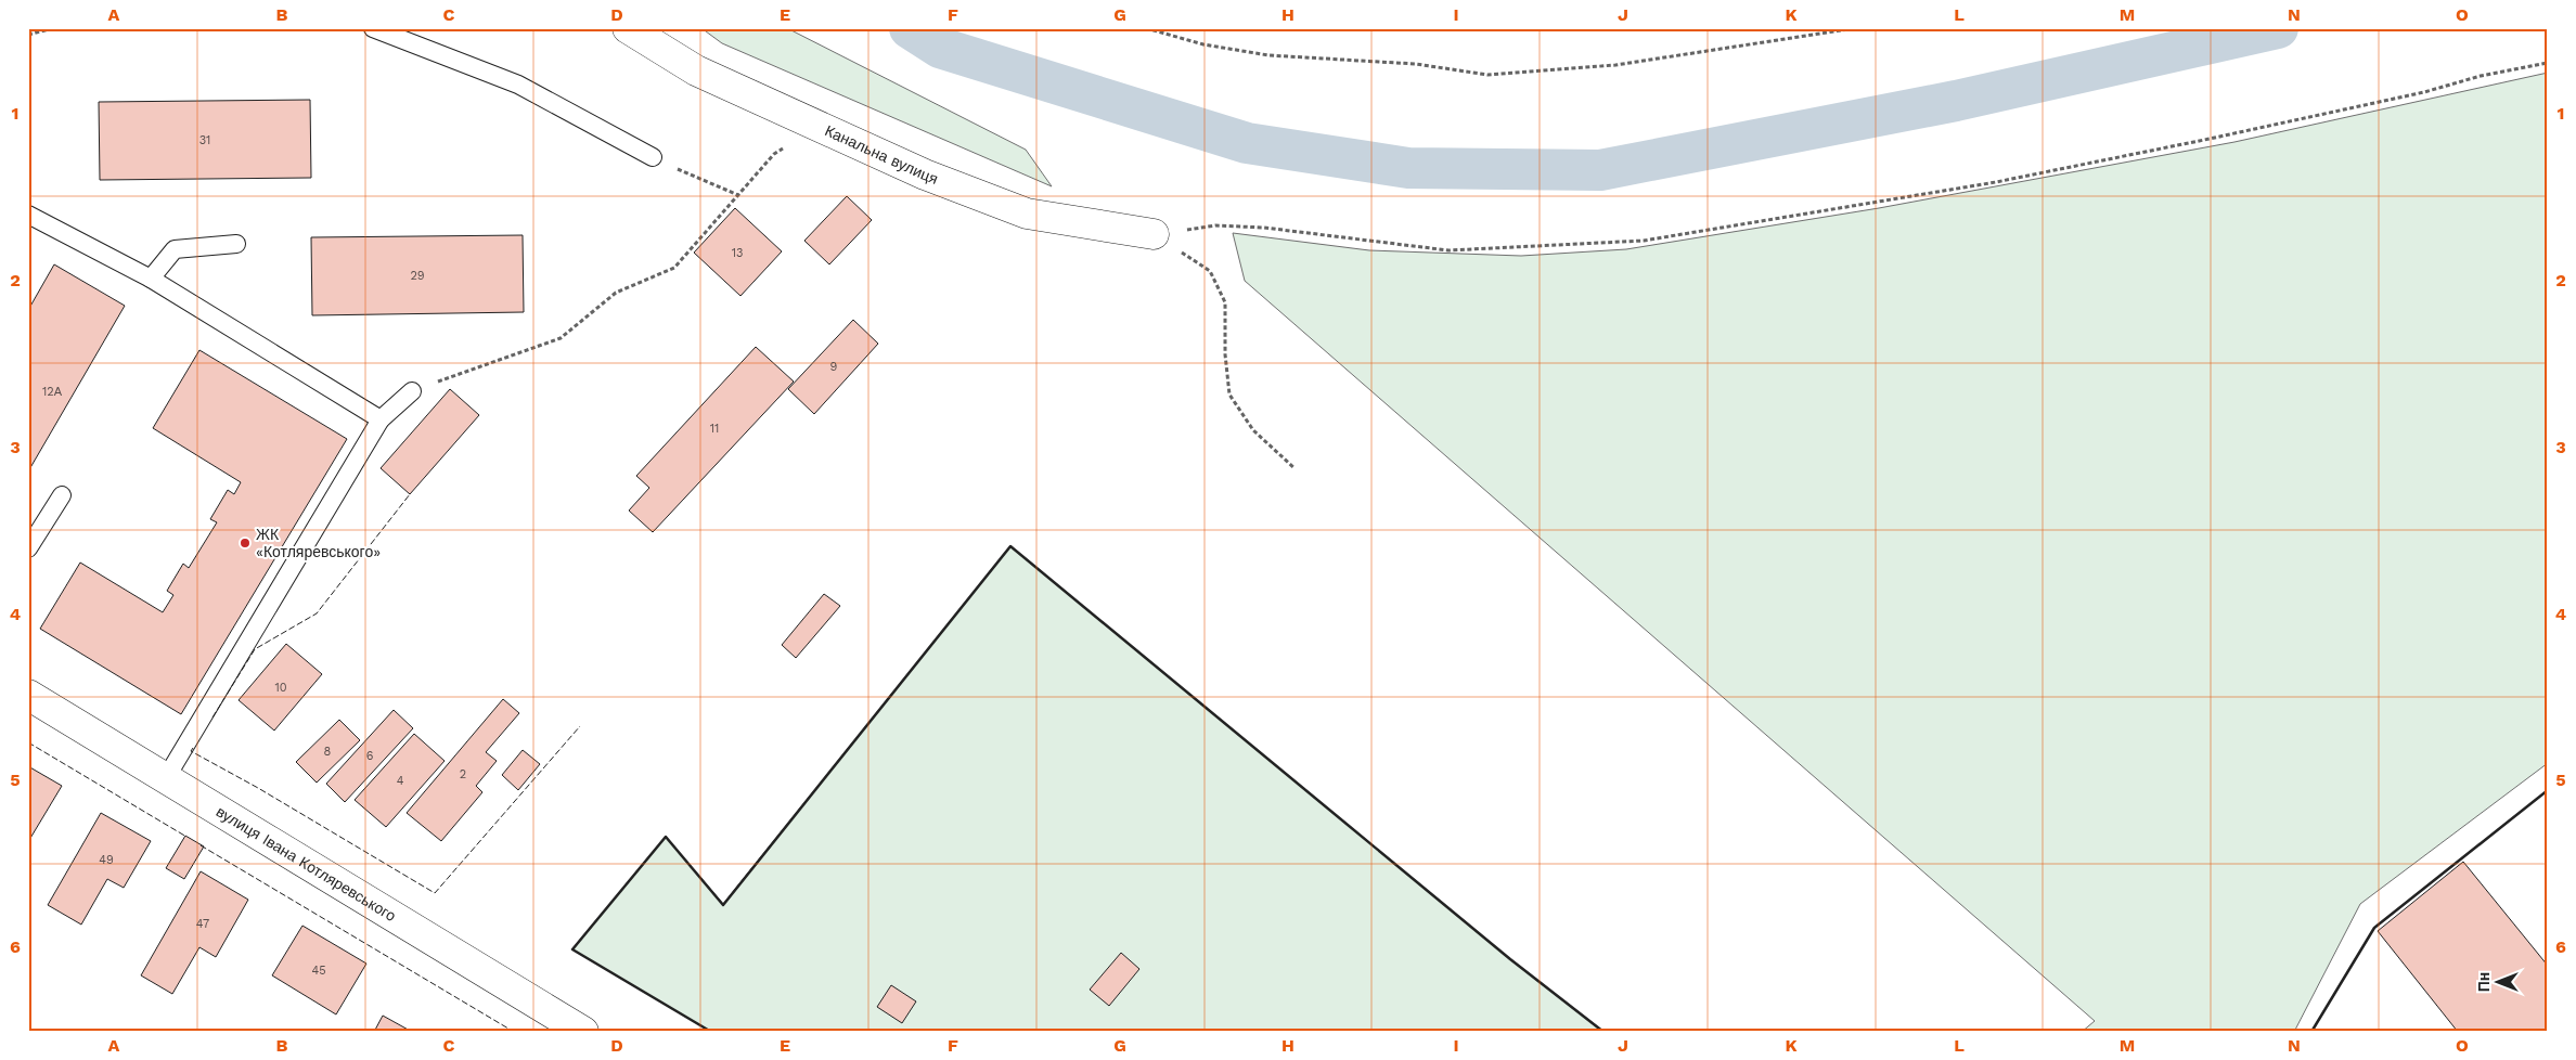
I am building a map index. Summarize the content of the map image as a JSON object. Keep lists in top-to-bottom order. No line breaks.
{"streets":{"street":["Канальна вулиця","вулиця Івана Котляревського"]},"places":["ЖК «Котляревського»"],"house_numbers":["31","13","29","9","12А","11","10","8","6","2","4","49","47","45"],"north":"left","grid":{"columns":["A","B","C","D","E","F","G","H","I","J","K","L","M","N","O"],"rows":["1","2","3","4","5","6"]}}
